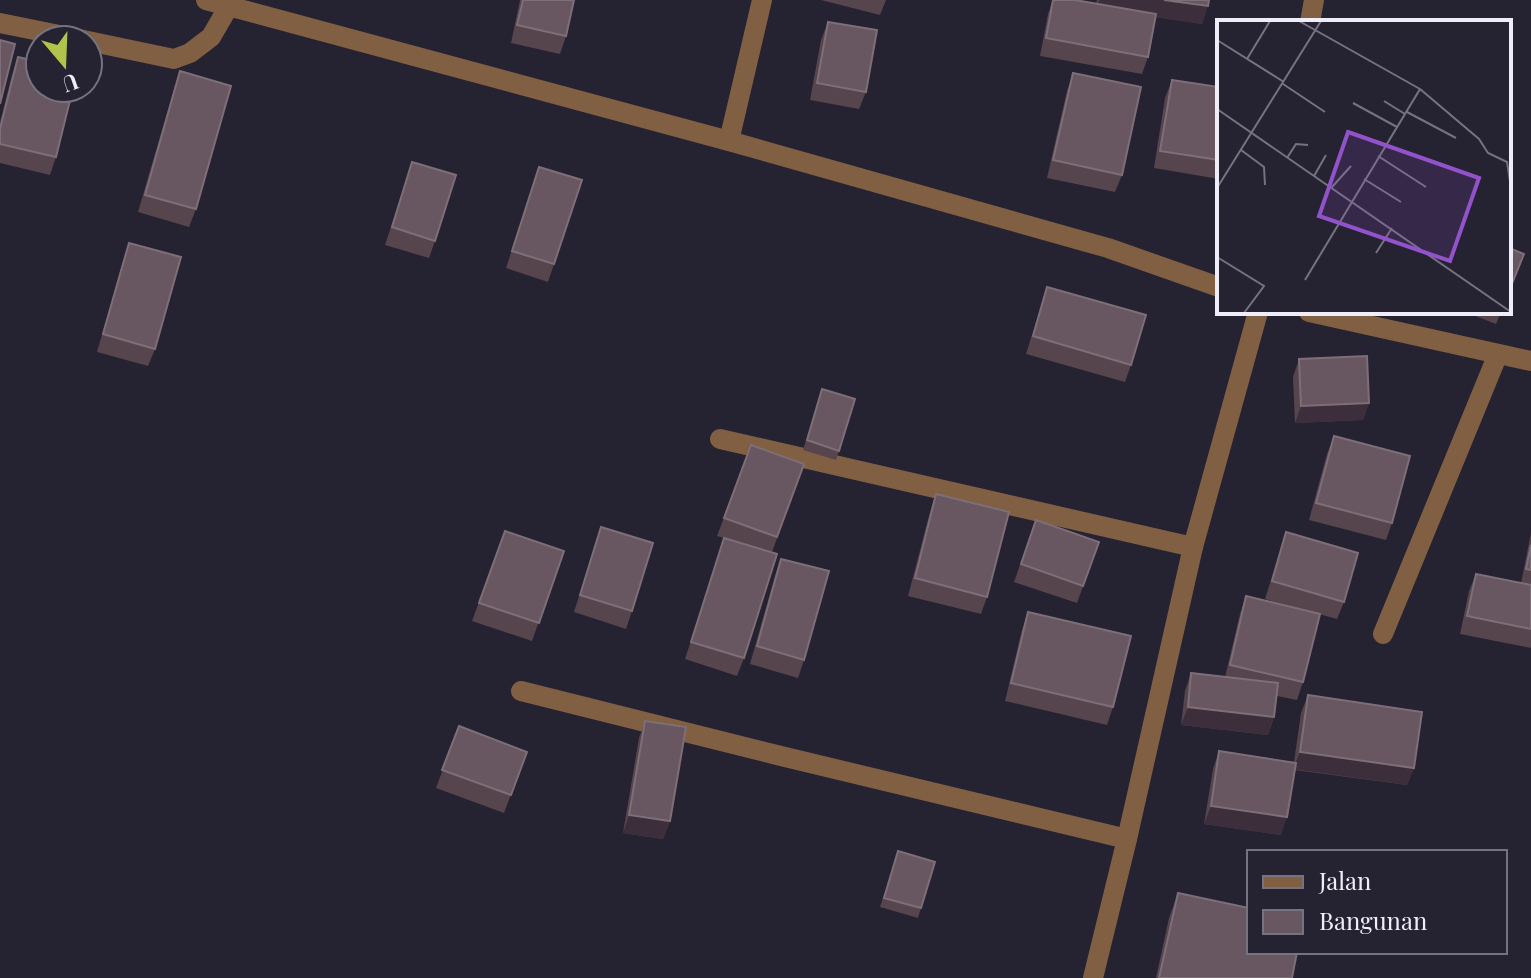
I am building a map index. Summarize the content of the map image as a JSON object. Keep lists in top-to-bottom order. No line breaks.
{"legend":["Jalan","Bangunan"],"north":"bottom"}
